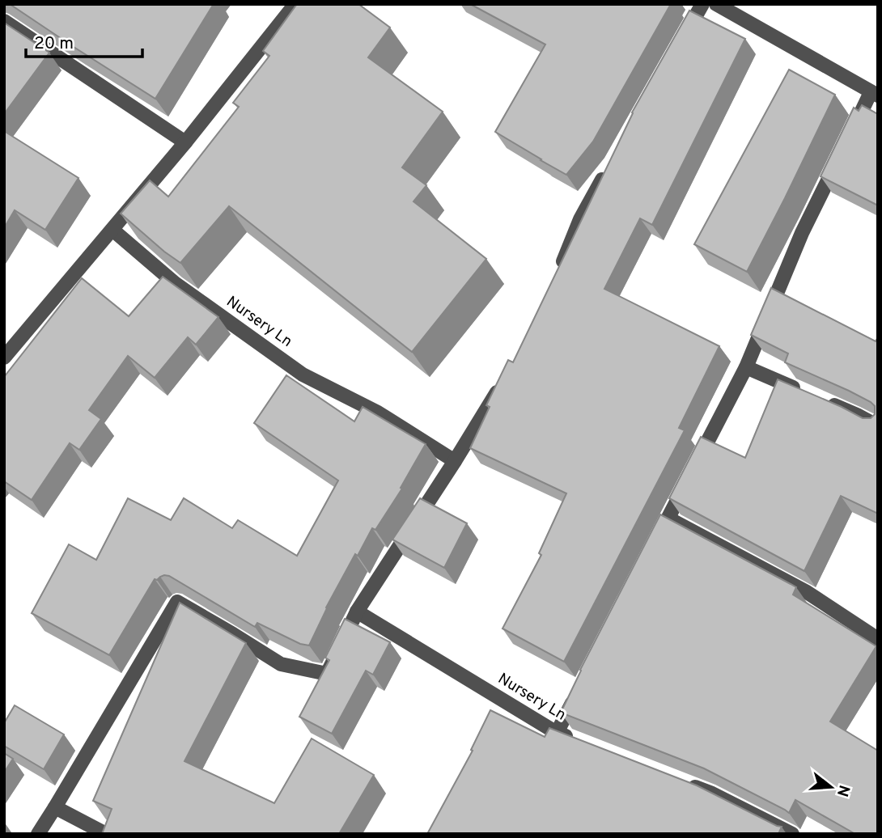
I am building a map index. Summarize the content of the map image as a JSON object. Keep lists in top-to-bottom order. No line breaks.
{"streets":{"street":["Nursery Ln"]},"scale_bar":"20 m","north":"right"}
